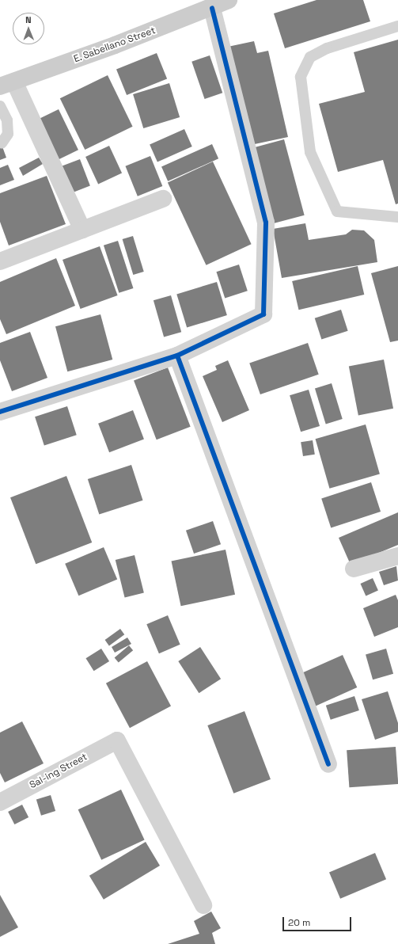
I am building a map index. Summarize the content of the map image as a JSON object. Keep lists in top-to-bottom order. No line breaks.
{"streets":{"street":["E. Sabellano Street","Sal-ing Street"]},"scale_bar":"20 m","north":"top"}
